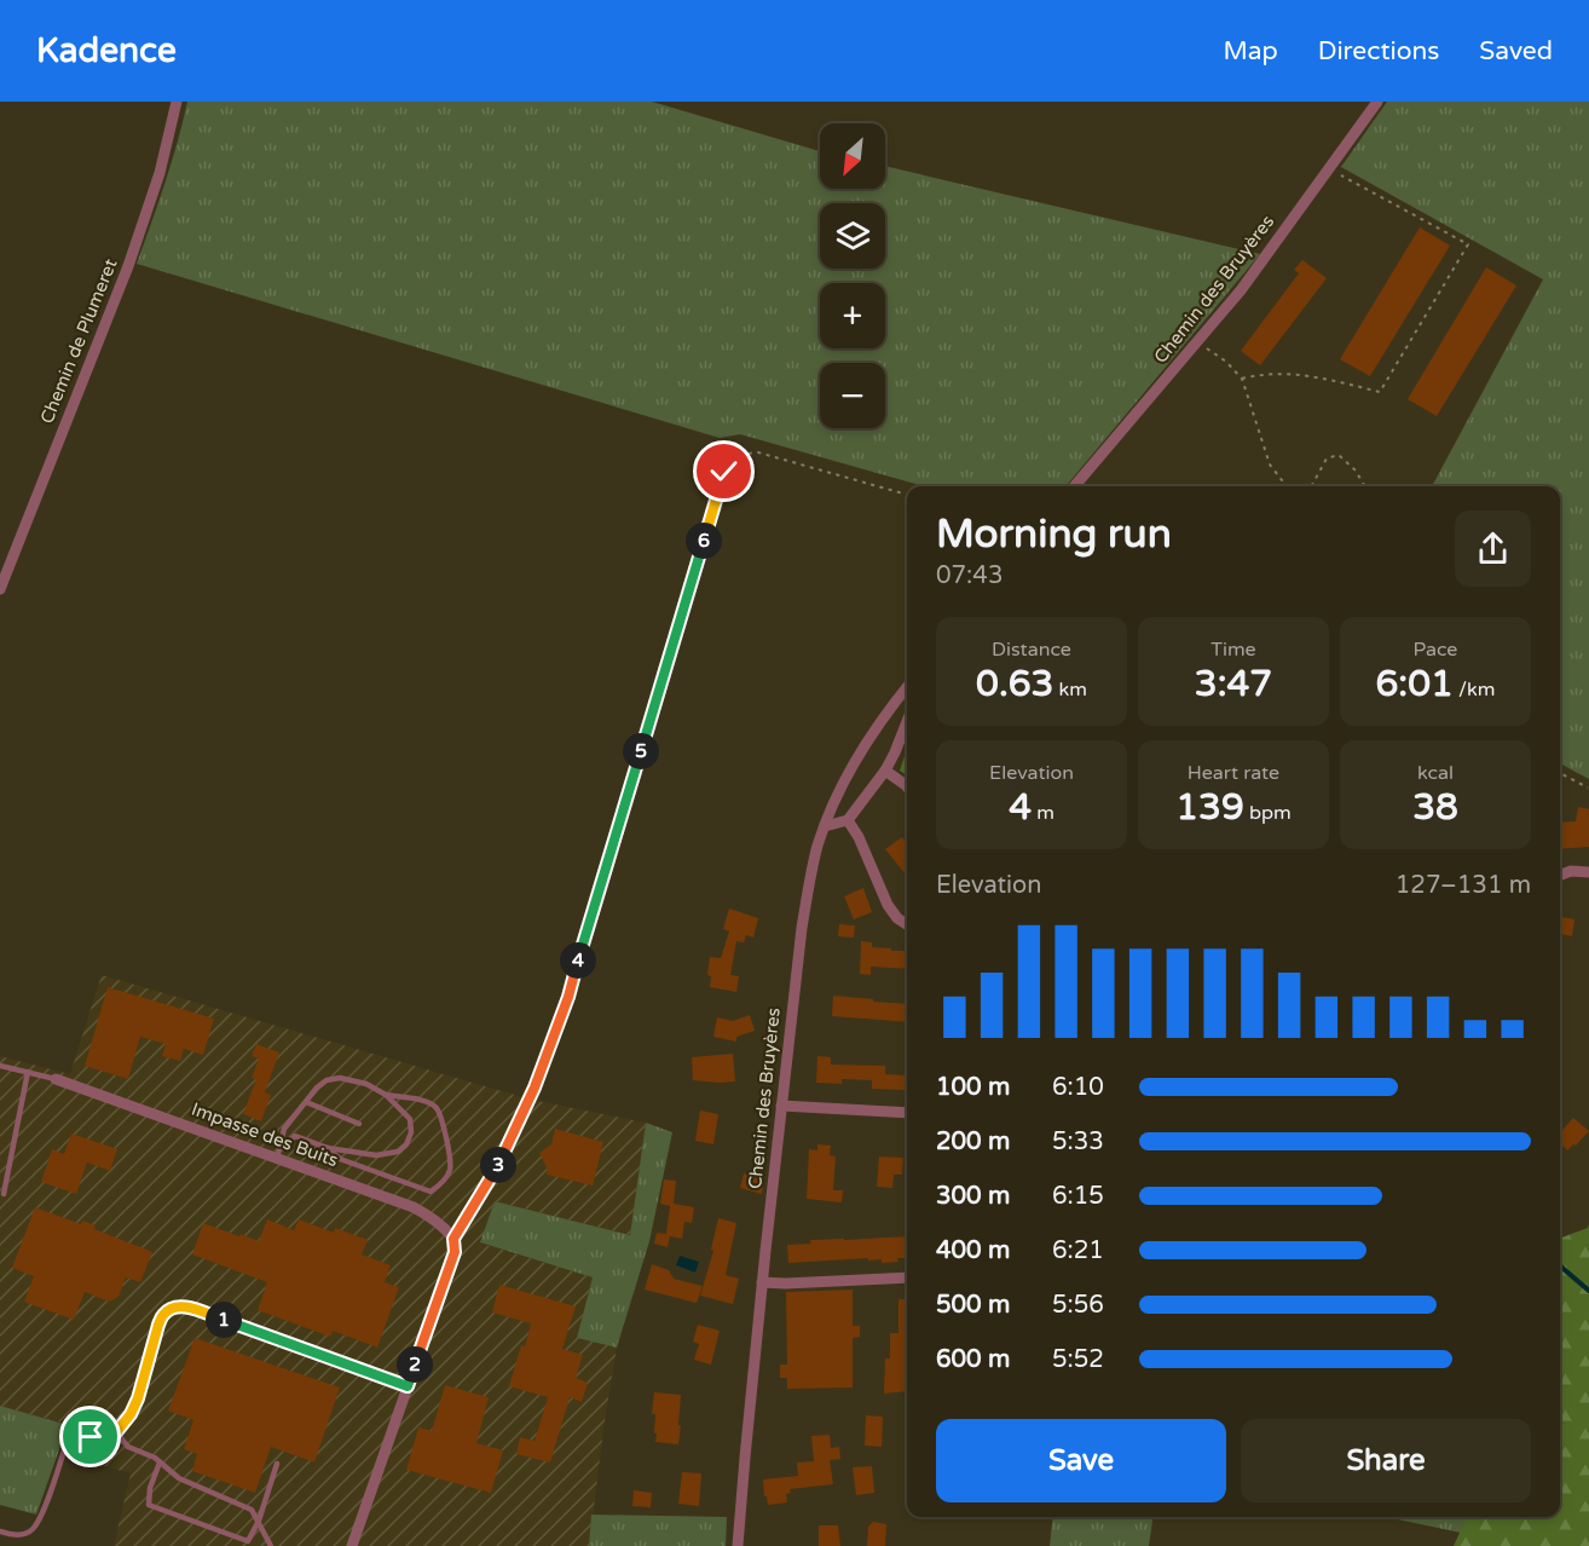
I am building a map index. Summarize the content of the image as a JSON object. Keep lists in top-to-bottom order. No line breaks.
{"streets":{"street":["Chemin des Bruyères","Chemin de Plumeret","Impasse des Buits"]},"north":"bottom left","page":{"header":"Kadence","nav":["Map","Directions","Saved"],"map_buttons":["+","−"],"heading":["Morning run","07:43"],"pins":["6","5","4","3","1","2"],"stats":[["Distance","0.63 km"],["Time","3:47"],["Pace","6:01 /km"],["Elevation","4 m"],["Heart rate","139 bpm"],["kcal","38"]],"chart":["Elevation","127–131 m"],"list":[{"name":"100 m","note":"6:10"},{"name":"200 m","note":"5:33"},{"name":"300 m","note":"6:15"},{"name":"400 m","note":"6:21"},{"name":"500 m","note":"5:56"},{"name":"600 m","note":"5:52"}],"buttons":["Save","Share"]}}
